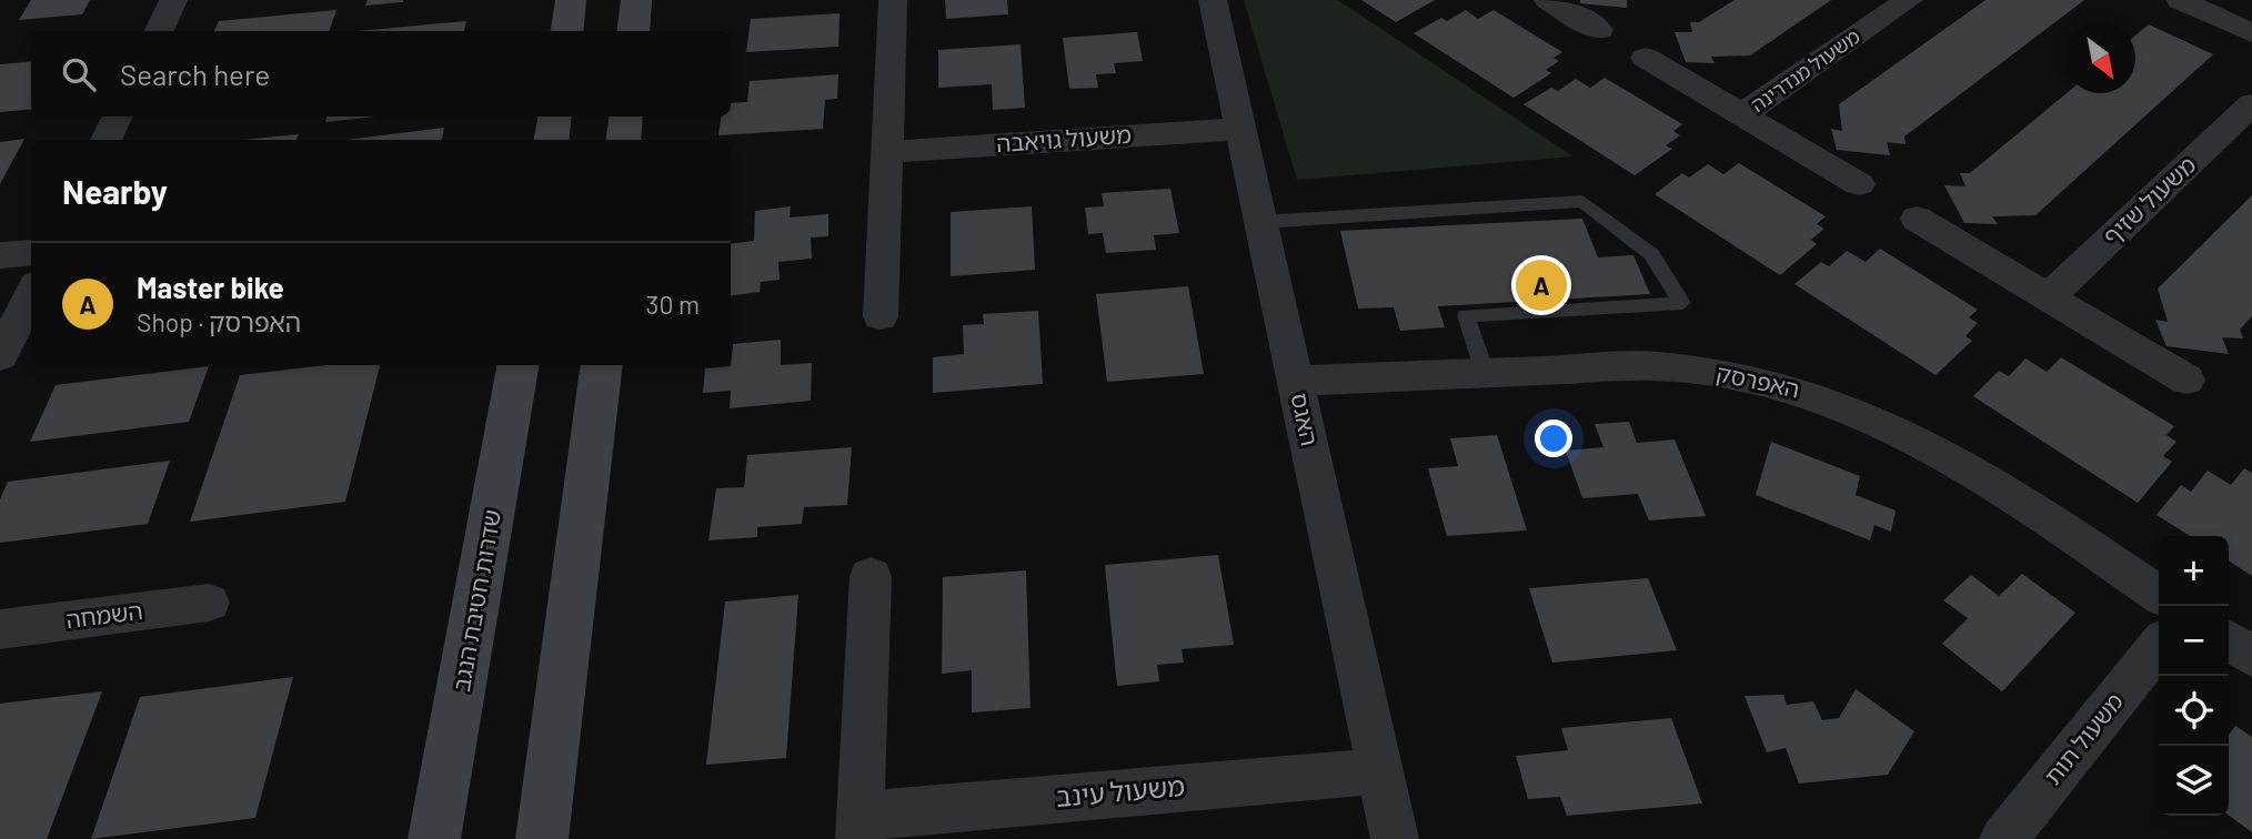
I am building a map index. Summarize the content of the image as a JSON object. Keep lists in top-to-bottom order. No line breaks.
{"streets":{"street":["משעול מנדרינה","משעול גויאבה","משעול שזיף","האפרסק","האגס","שדרות חטיבת הנגב","השמחה","משעול תות","משעול עינב"]},"crossings":[["משעול גויאבה","האגס"],["האפרסק","האגס"],["האגס","משעול עינב"]],"north":"bottom right","page":{"search":"Search here","heading":"Nearby","list":[{"mark":"A","name":"Master bike","note":"Shop · האפרסק","value":"30 m"}],"pins":"A","map_buttons":["+","−"]}}
